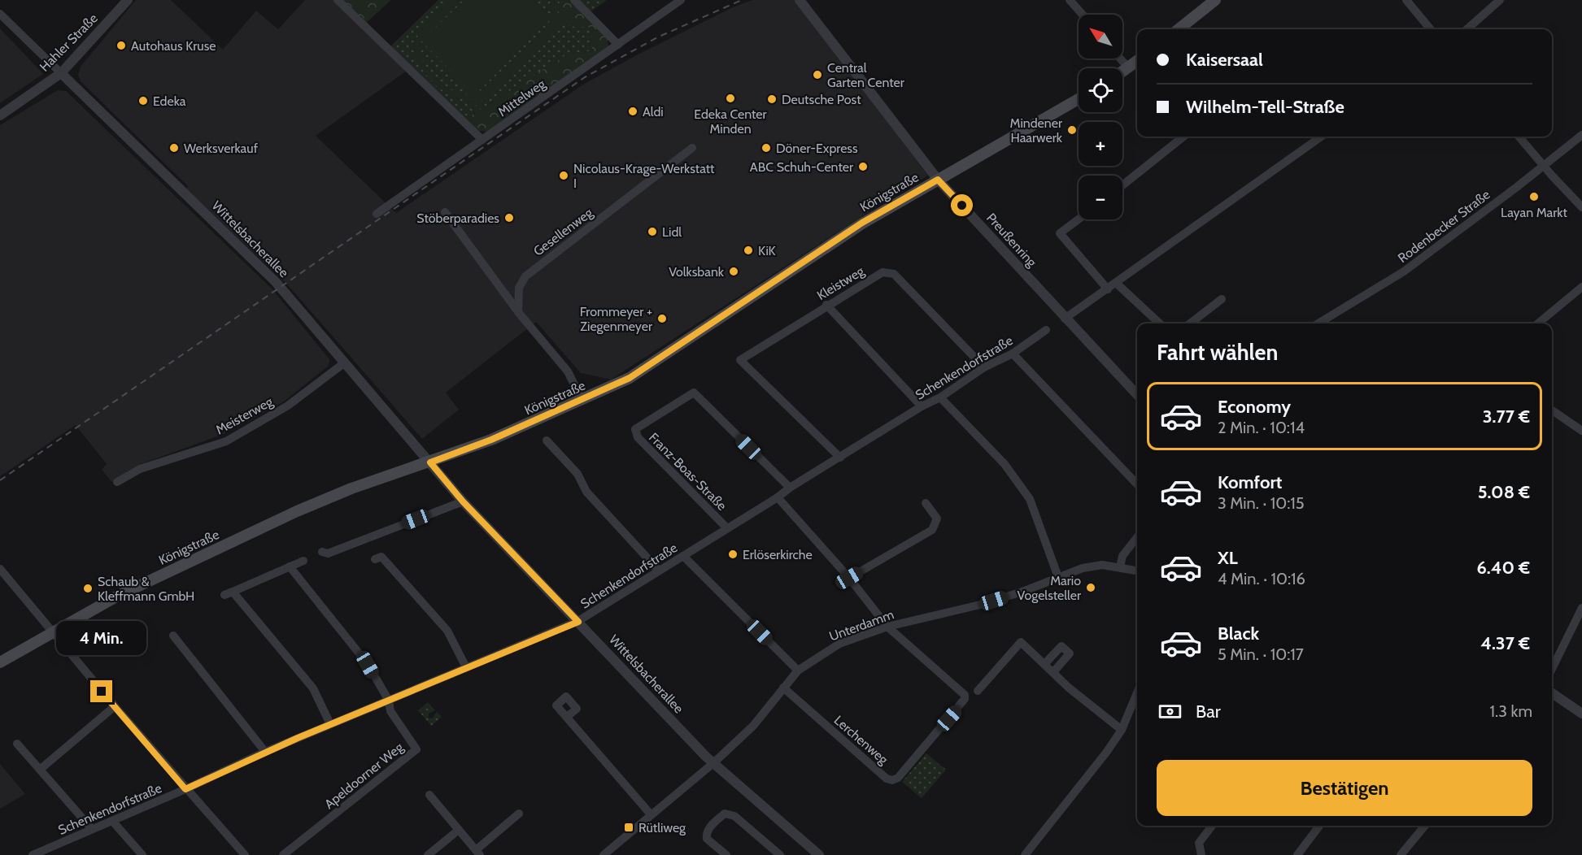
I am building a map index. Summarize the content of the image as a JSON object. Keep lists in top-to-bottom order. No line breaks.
{"streets":{"main road":["Königstraße"],"street":["Hahler Straße","Mittelweg","Rodenbecker Straße","Gesellenweg","Wittelsbacherallee","Preußenring","Kleistweg","Schenkendorfstraße","Meisterweg","Franz-Boas-Straße","Unterdamm","Lerchenweg","Apeldoorner Weg"]},"crossings":[["Hahler Straße","Wittelsbacherallee"],["Königstraße","Wittelsbacherallee"],["Königstraße","Preußenring"],["Wittelsbacherallee","Schenkendorfstraße"],["Wittelsbacherallee","Meisterweg"],["Wittelsbacherallee","Unterdamm"],["Kleistweg","Schenkendorfstraße"],["Schenkendorfstraße","Franz-Boas-Straße"],["Schenkendorfstraße","Apeldoorner Weg"],["Unterdamm","Lerchenweg"]],"places":{"other":["Autohaus Kruse","Central Garten Center","Edeka Center Minden","Deutsche Post","Edeka","Aldi","Mindener Haarwerk","Werksverkauf","Döner-Express","ABC Schuh-Center","Nicolaus-Krage-Werkstatt I","Layan Markt","Stöberparadies","Lidl","KiK","Volksbank","Frommeyer + Ziegenmeyer","Erlöserkirche","Mario Vogelsteller","Schaub & Kleffmann GmbH"],"transit":["Rütliweg"]},"north":"top left","page":{"map_buttons":["+","−"],"banner":["Kaisersaal","Wilhelm-Tell-Straße"],"heading":"Fahrt wählen","list":[{"name":"Economy","note":"2 Min. · 10:14","value":"3.77 €"},{"name":"Komfort","note":"3 Min. · 10:15","value":"5.08 €"},{"name":"XL","note":"4 Min. · 10:16","value":"6.40 €"},{"name":"Black","note":"5 Min. · 10:17","value":"4.37 €"}],"bubble":"4 Min.","pay":["Bar","1.3 km"],"buttons":"Bestätigen"}}
